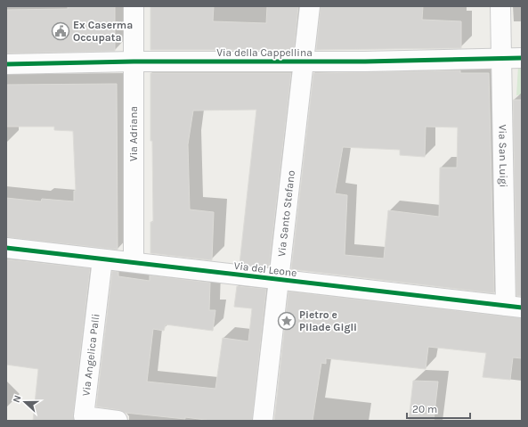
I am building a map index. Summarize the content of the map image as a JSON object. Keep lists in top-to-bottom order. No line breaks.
{"streets":{"street":["Via della Cappellina","Via Adriana","Via San Luigi","Via Santo Stefano","Via del Leone","Via Angelica Palli"]},"crossings":[["Via della Cappellina","Via Adriana"],["Via della Cappellina","Via San Luigi"],["Via della Cappellina","Via Santo Stefano"],["Via Adriana","Via del Leone"],["Via San Luigi","Via del Leone"],["Via Santo Stefano","Via del Leone"],["Via del Leone","Via Angelica Palli"]],"places":{"public building":["Ex Caserma Occupata"],"place":["Pietro e Pilade Gigli"]},"scale_bar":"20 m","north":"left"}
